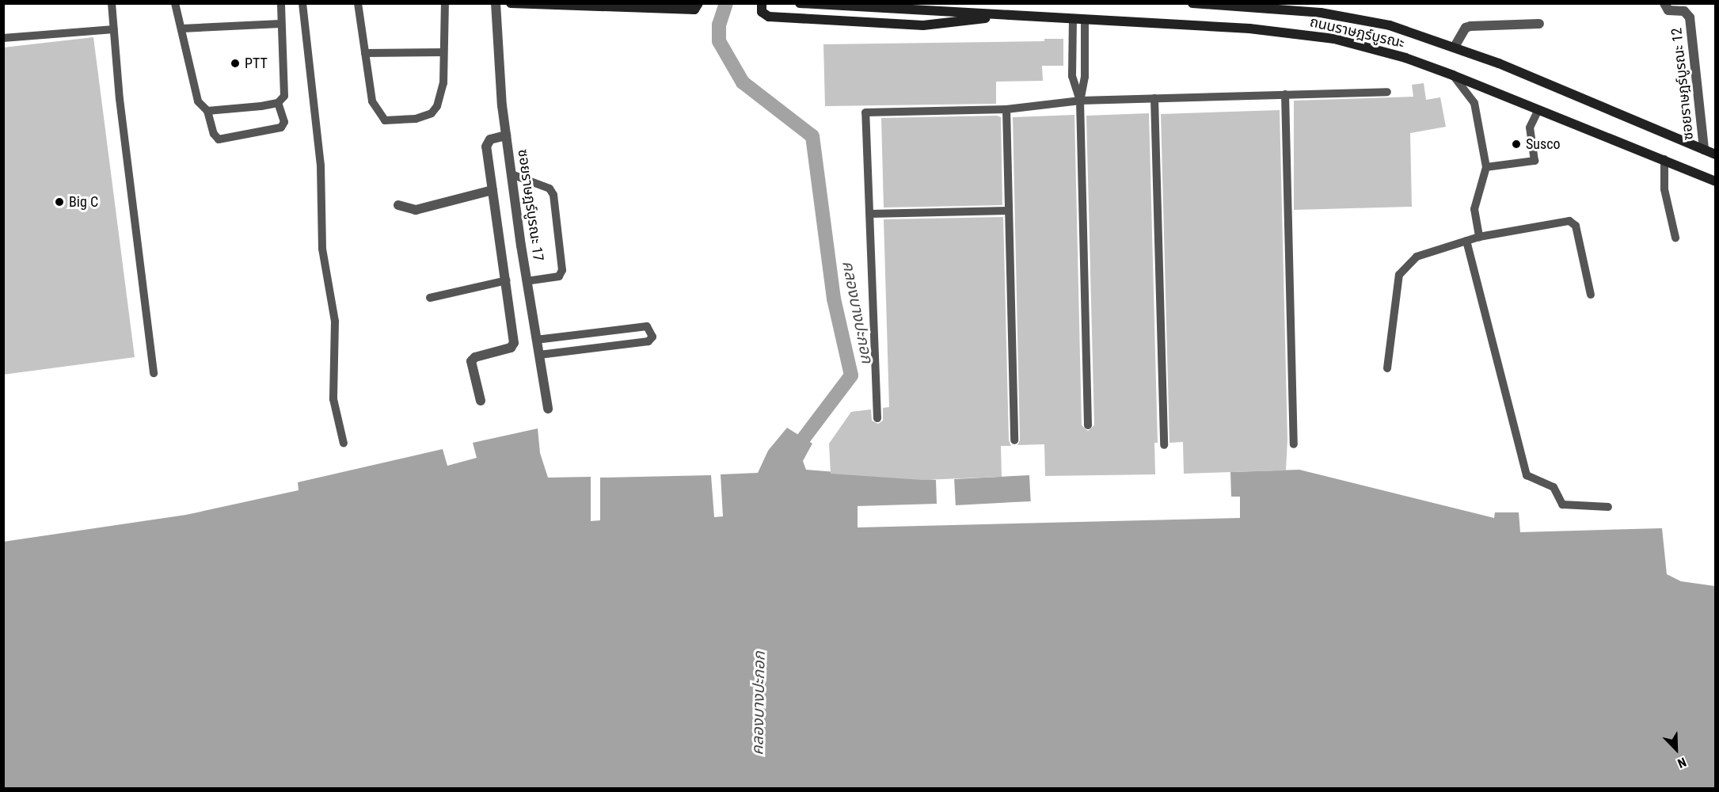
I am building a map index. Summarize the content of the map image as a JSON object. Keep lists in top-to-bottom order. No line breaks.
{"streets":{"main road":["ถนนราษฎร์บูรณะ"],"street":["ซอยราษฎร์บูรณะ 12","ซอยราษฎร์บูรณะ 17"]},"crossings":[["ถนนราษฎร์บูรณะ","ซอยราษฎร์บูรณะ 12"]],"water":["คลองบางปะกอก"],"places":["PTT","Susco","Big C"],"north":"bottom right"}
